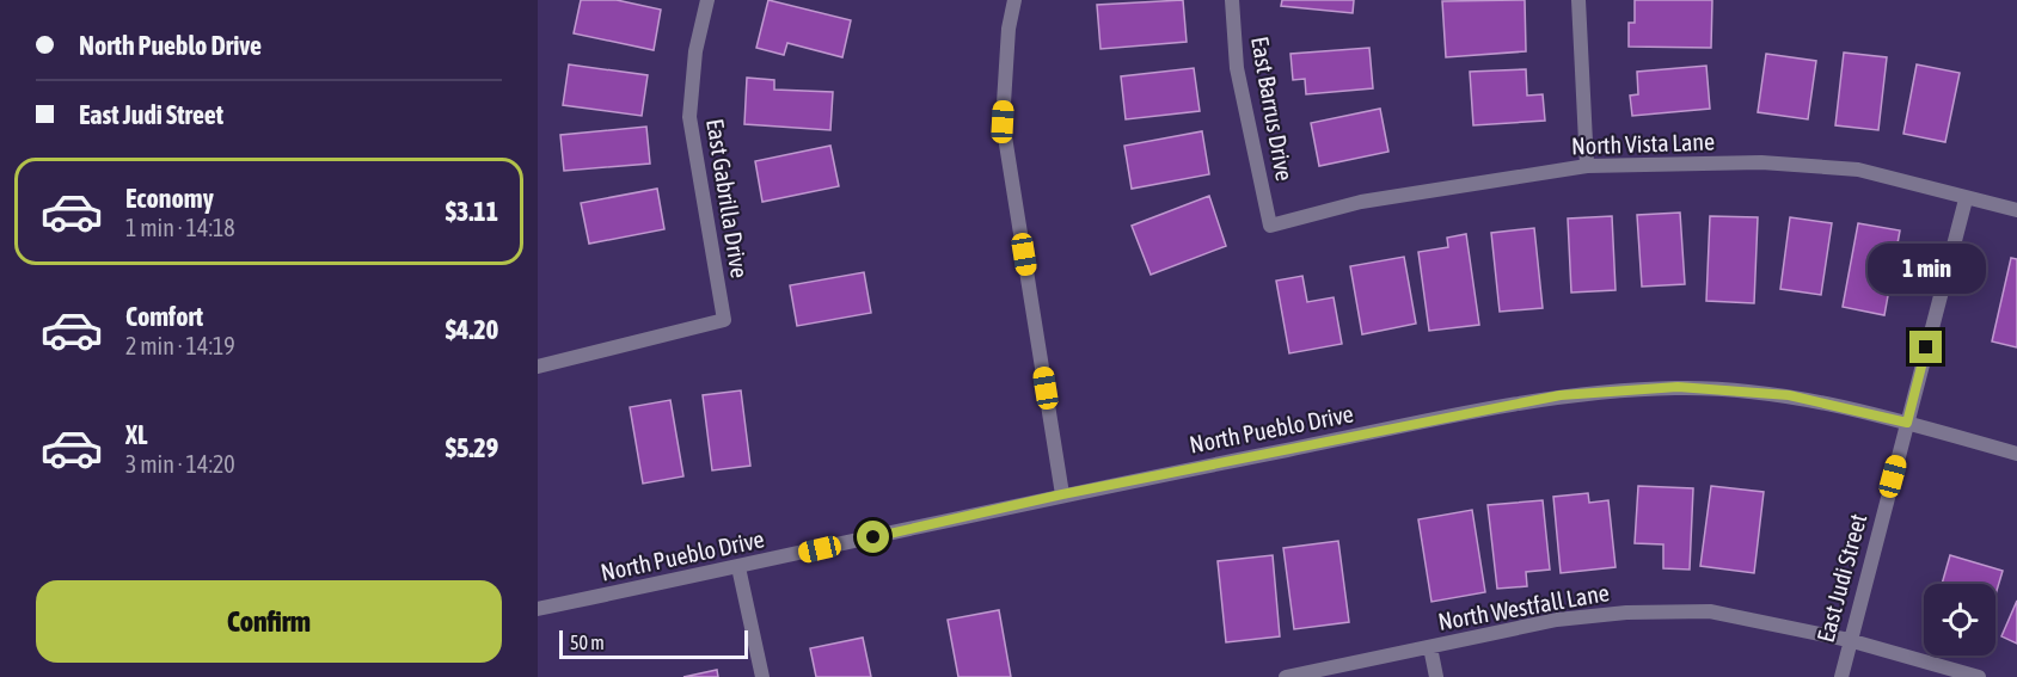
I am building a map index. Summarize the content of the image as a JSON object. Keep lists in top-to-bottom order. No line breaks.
{"streets":{"street":["East Barrus Drive","North Vista Lane","East Gabrilla Drive","North Pueblo Drive","East Judi Street","North Westfall Lane"]},"crossings":[["East Barrus Drive","North Vista Lane"],["North Vista Lane","East Judi Street"],["North Pueblo Drive","East Judi Street"],["East Judi Street","North Westfall Lane"]],"scale_bar":"50 m","page":{"banner":["North Pueblo Drive","East Judi Street"],"list":[{"name":"Economy","note":"1 min · 14:18","value":"$3.11"},{"name":"Comfort","note":"2 min · 14:19","value":"$4.20"},{"name":"XL","note":"3 min · 14:20","value":"$5.29"}],"bubble":"1 min","buttons":"Confirm","scale":"50 m"}}
